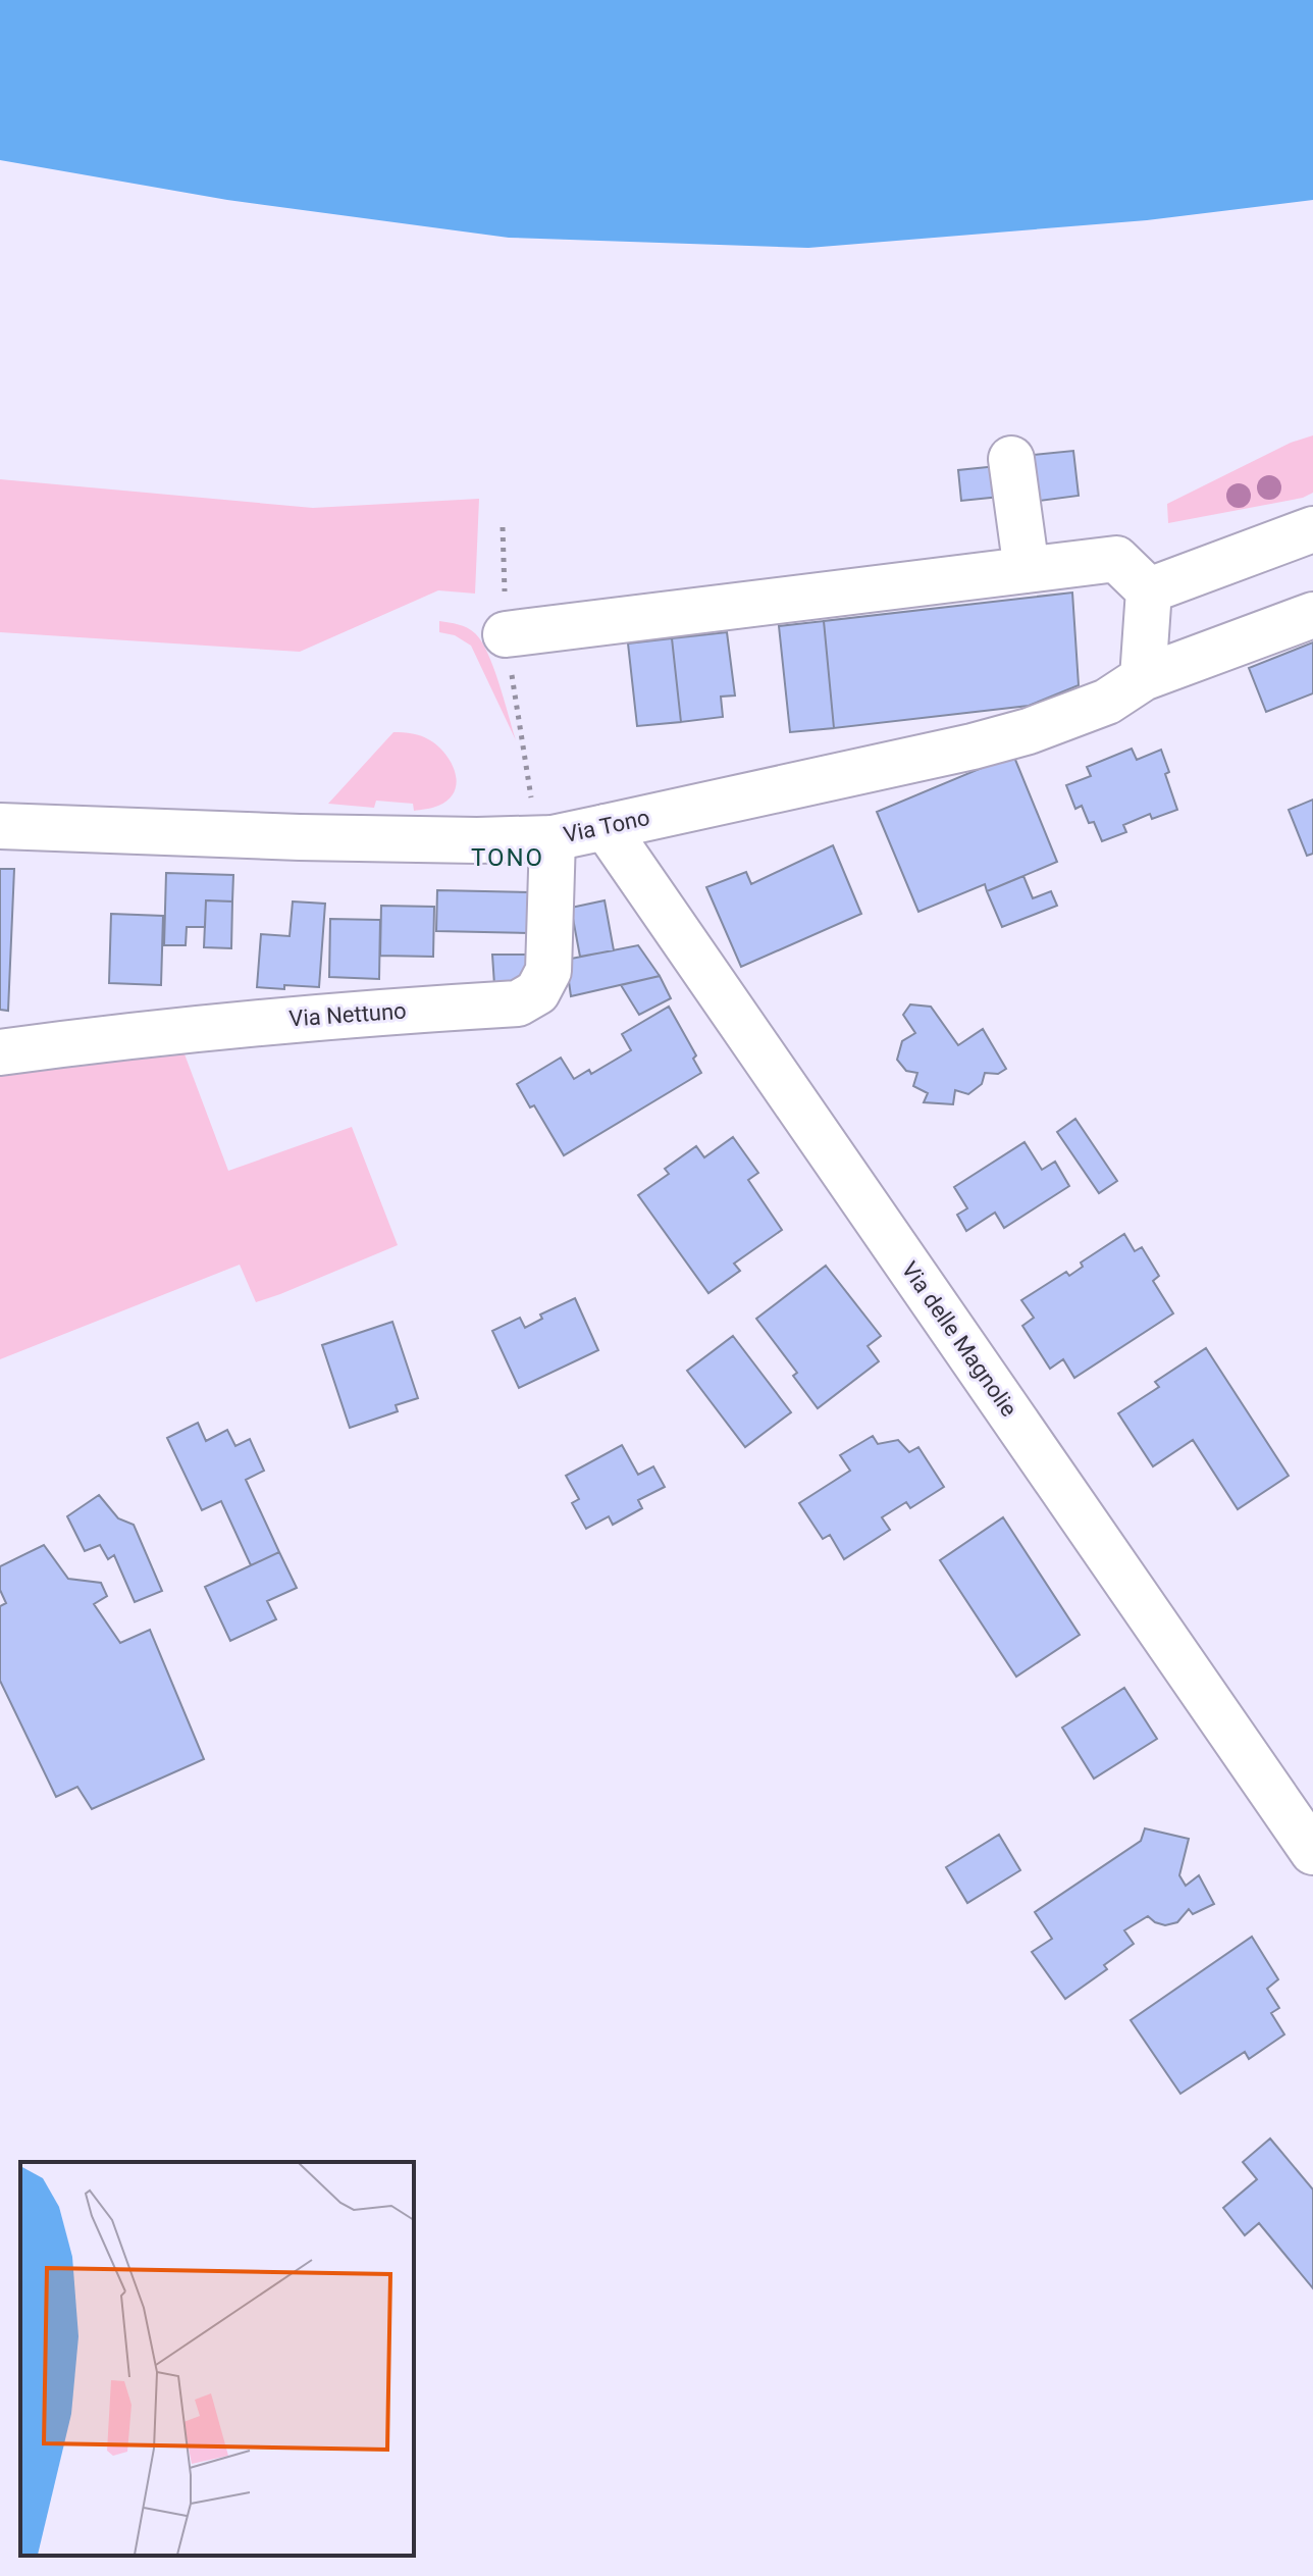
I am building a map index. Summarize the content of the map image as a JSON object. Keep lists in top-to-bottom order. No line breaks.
{"streets":{"street":["Via Tono","Via Nettuno","Via delle Magnolie"]},"crossings":[["Via Tono","Via Nettuno"],["Via Tono","Via delle Magnolie"]],"districts":["TONO"]}
